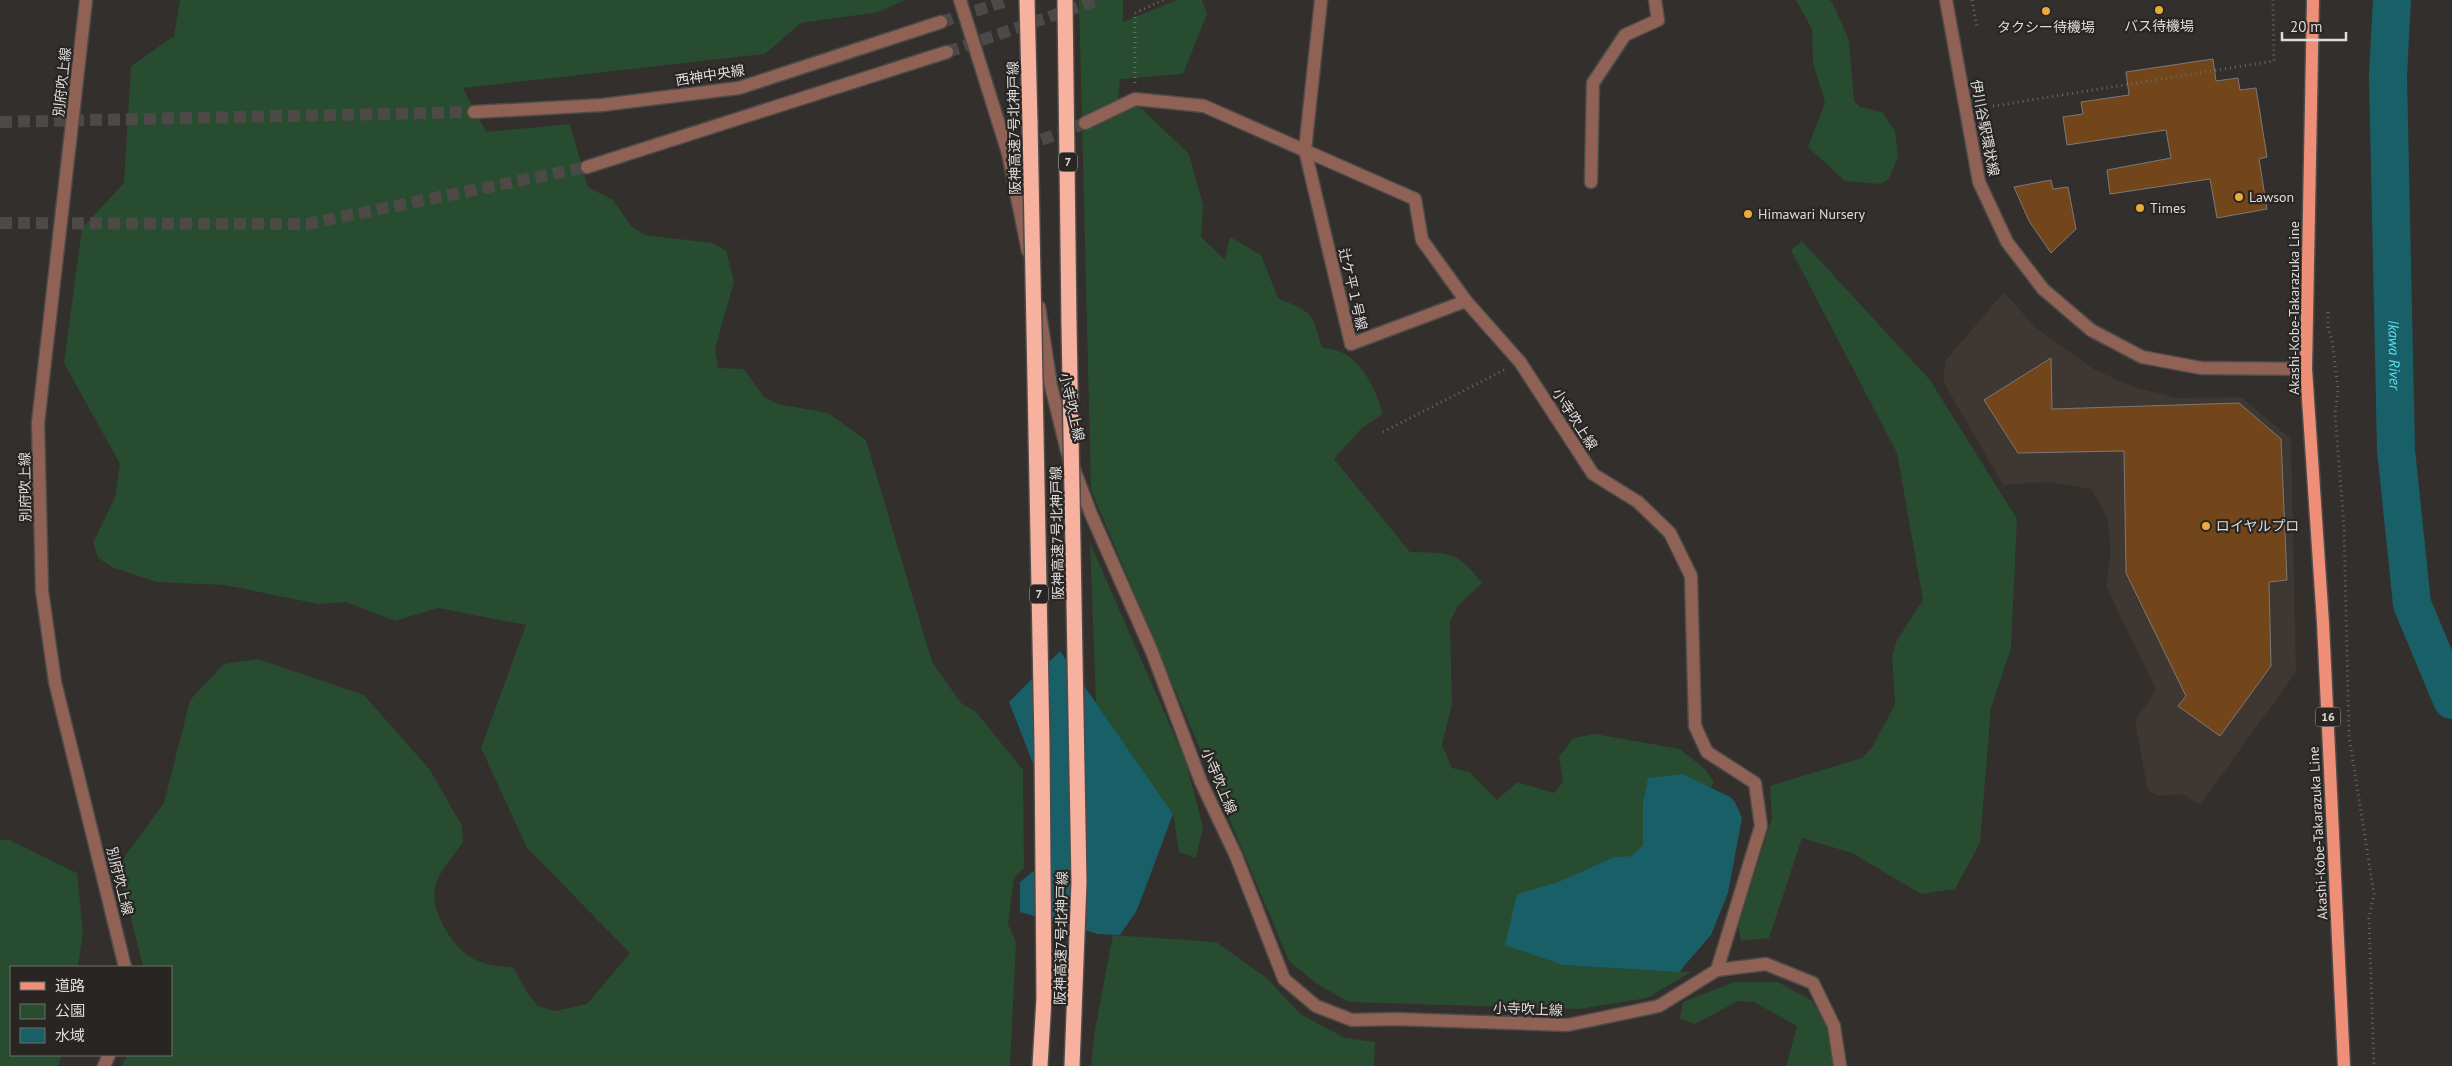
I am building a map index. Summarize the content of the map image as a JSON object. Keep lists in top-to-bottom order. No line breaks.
{"streets":{"highway":["阪神高速7号北神戸線","7"],"main road":["Akashi-Kobe-Takarazuka Line","16"],"street":["西神中央線","別府吹上線","伊川谷駅環状線","辻ケ平１号線","小寺吹上線"]},"crossings":[["伊川谷駅環状線","Akashi-Kobe-Takarazuka Line"],["辻ケ平１号線","小寺吹上線"]],"water":["Ikawa River"],"places":["バス待機場","タクシー待機場","Lawson","Times","Himawari Nursery","ロイヤルプロ"],"legend":["道路","公園","水域"],"scale_bar":"20 m"}
